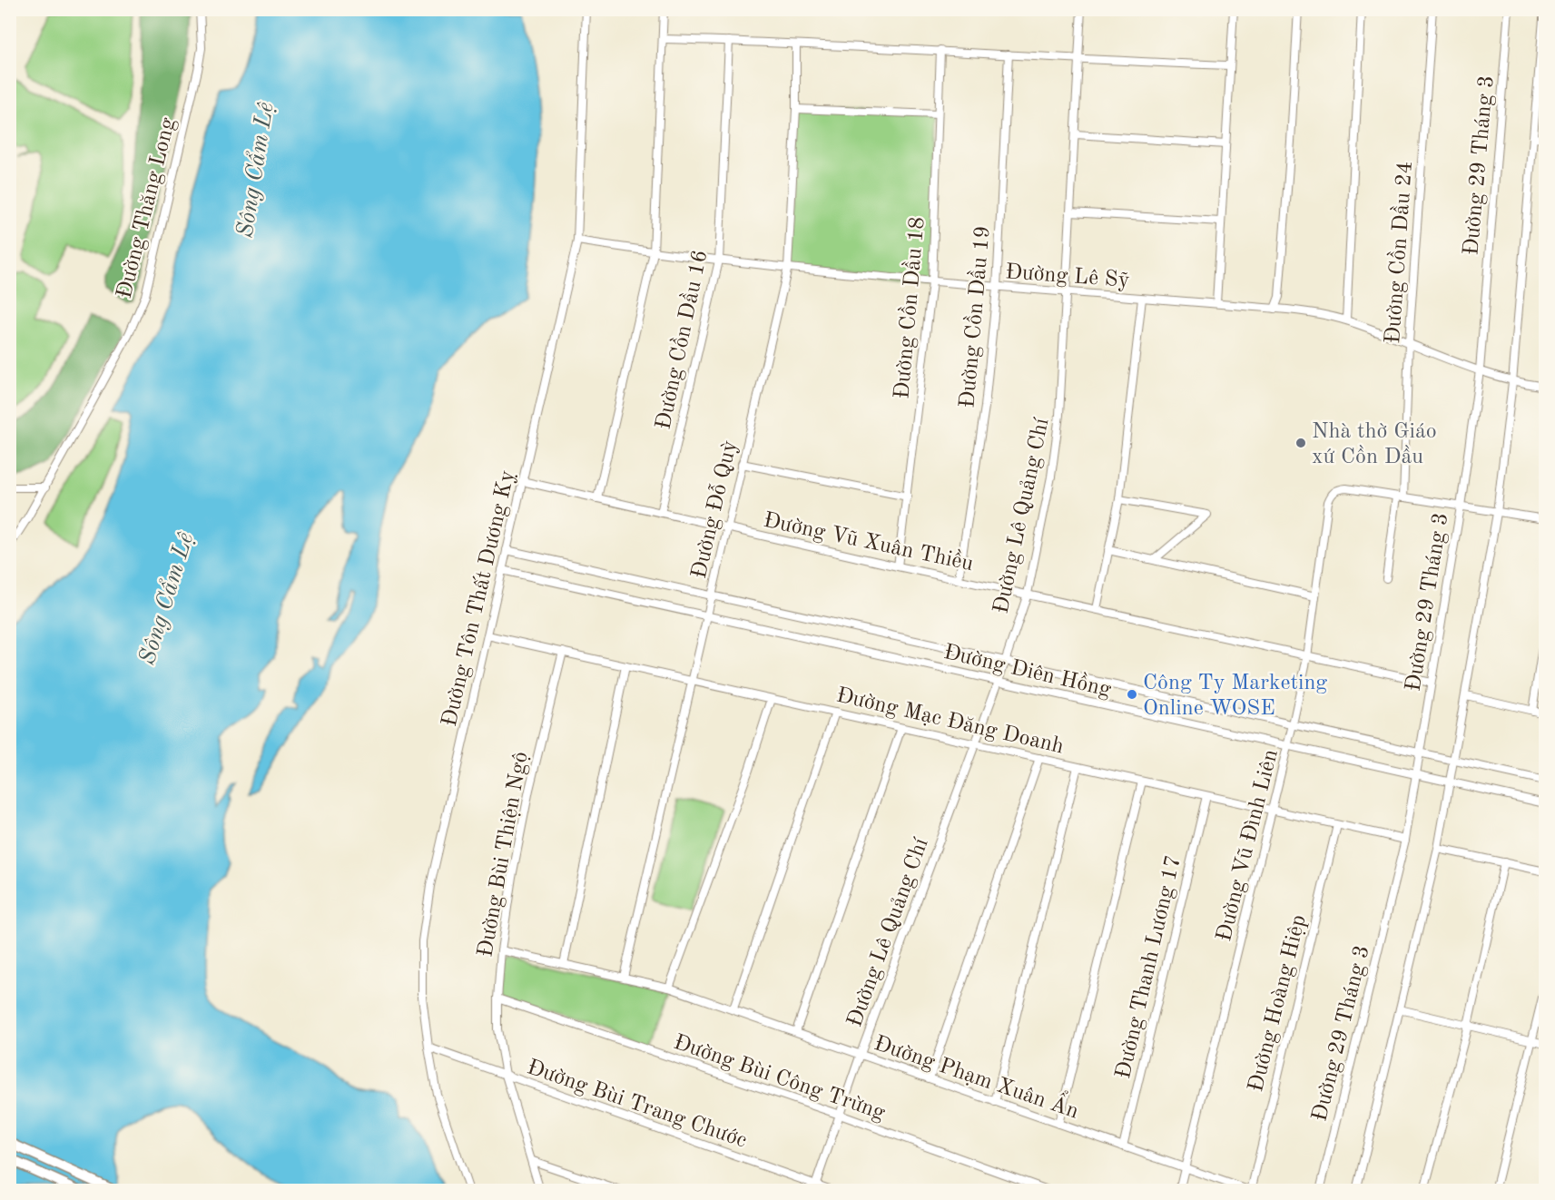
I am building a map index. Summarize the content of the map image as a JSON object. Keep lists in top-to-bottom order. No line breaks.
{"streets":{"street":["Đường 29 Tháng 3","Đường Thăng Long","Đường Cồn Dầu 24","Đường Lê Sỹ","Đường Cồn Dầu 18","Đường Cồn Dầu 19","Đường Cồn Dầu 16","Đường Đỗ Quỳ","Đường Lê Quảng Chí","Đường Vũ Xuân Thiều","Đường Tôn Thất Dương Kỵ","Đường Diên Hồng","Đường Mạc Đăng Doanh","Đường Vũ Đình Liên","Đường Bùi Thiện Ngộ","Đường Thanh Lương 17","Đường Hoàng Hiệp","Đường Bùi Công Trừng","Đường Phạm Xuân Ẩn","Đường Bùi Trang Chước"]},"crossings":[["Đường 29 Tháng 3","Đường Lê Sỹ"],["Đường 29 Tháng 3","Đường Vũ Xuân Thiều"],["Đường 29 Tháng 3","Đường Diên Hồng"],["Đường 29 Tháng 3","Đường Mạc Đăng Doanh"],["Đường 29 Tháng 3","Đường Vũ Đình Liên"],["Đường Cồn Dầu 24","Đường Lê Sỹ"],["Đường Cồn Dầu 24","Đường Vũ Đình Liên"],["Đường Lê Sỹ","Đường Cồn Dầu 18"],["Đường Lê Sỹ","Đường Cồn Dầu 19"],["Đường Lê Sỹ","Đường Cồn Dầu 16"],["Đường Lê Sỹ","Đường Đỗ Quỳ"],["Đường Lê Sỹ","Đường Lê Quảng Chí"],["Đường Lê Sỹ","Đường Tôn Thất Dương Kỵ"],["Đường Cồn Dầu 18","Đường Vũ Xuân Thiều"],["Đường Cồn Dầu 19","Đường Vũ Xuân Thiều"],["Đường Cồn Dầu 16","Đường Vũ Xuân Thiều"],["Đường Đỗ Quỳ","Đường Vũ Xuân Thiều"],["Đường Đỗ Quỳ","Đường Diên Hồng"],["Đường Đỗ Quỳ","Đường Mạc Đăng Doanh"],["Đường Đỗ Quỳ","Đường Phạm Xuân Ẩn"],["Đường Lê Quảng Chí","Đường Vũ Xuân Thiều"],["Đường Lê Quảng Chí","Đường Diên Hồng"],["Đường Lê Quảng Chí","Đường Mạc Đăng Doanh"],["Đường Lê Quảng Chí","Đường Bùi Công Trừng"],["Đường Lê Quảng Chí","Đường Phạm Xuân Ẩn"],["Đường Lê Quảng Chí","Đường Bùi Trang Chước"],["Đường Vũ Xuân Thiều","Đường Tôn Thất Dương Kỵ"],["Đường Vũ Xuân Thiều","Đường Vũ Đình Liên"],["Đường Tôn Thất Dương Kỵ","Đường Diên Hồng"],["Đường Tôn Thất Dương Kỵ","Đường Mạc Đăng Doanh"],["Đường Tôn Thất Dương Kỵ","Đường Bùi Trang Chước"],["Đường Diên Hồng","Đường Vũ Đình Liên"],["Đường Mạc Đăng Doanh","Đường Vũ Đình Liên"],["Đường Mạc Đăng Doanh","Đường Bùi Thiện Ngộ"],["Đường Mạc Đăng Doanh","Đường Thanh Lương 17"],["Đường Mạc Đăng Doanh","Đường Hoàng Hiệp"],["Đường Vũ Đình Liên","Đường Phạm Xuân Ẩn"],["Đường Bùi Thiện Ngộ","Đường Bùi Công Trừng"],["Đường Bùi Thiện Ngộ","Đường Phạm Xuân Ẩn"],["Đường Bùi Thiện Ngộ","Đường Bùi Trang Chước"],["Đường Thanh Lương 17","Đường Phạm Xuân Ẩn"],["Đường Hoàng Hiệp","Đường Phạm Xuân Ẩn"]],"water":["Sông Cẩm Lệ"],"places":["Nhà thờ Giáo xứ Cồn Dầu","Công Ty Marketing Online WOSE"]}
